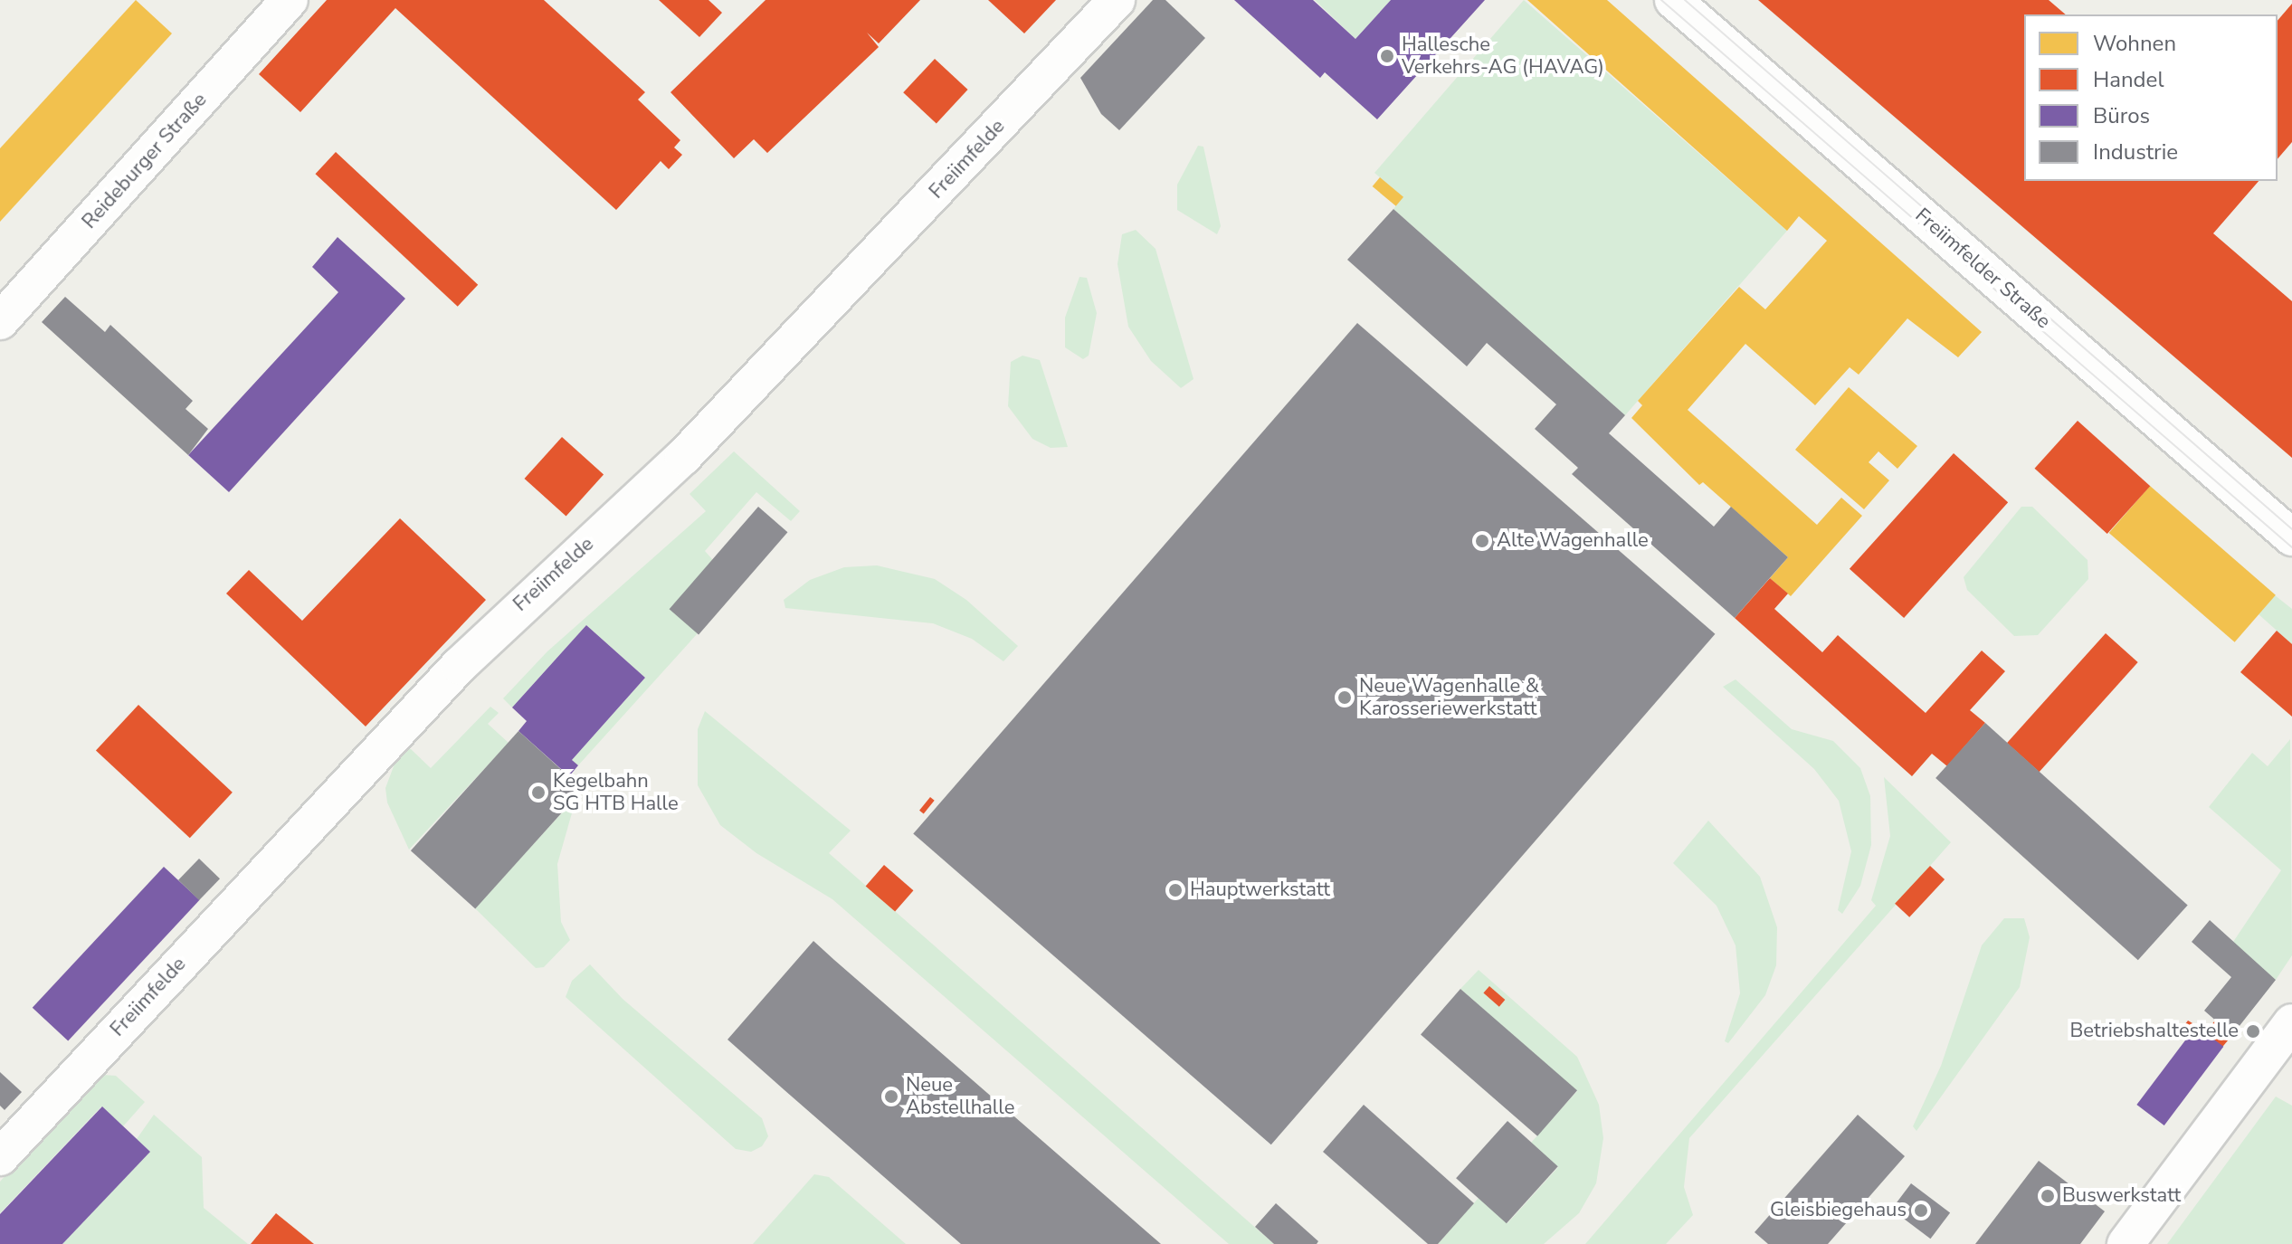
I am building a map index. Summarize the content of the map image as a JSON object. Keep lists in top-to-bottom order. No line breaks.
{"streets":{"street":["Freiimfelde","Reideburger Straße","Freiimfelder Straße"]},"places":["Hallesche Verkehrs-AG (HAVAG)","Alte Wagenhalle","Neue Wagenhalle & Karosseriewerkstatt","Kegelbahn SG HTB Halle","Hauptwerkstatt","Betriebshaltestelle","Neue Abstellhalle","Buswerkstatt","Gleisbiegehaus"],"legend":["Wohnen","Handel","Büros","Industrie"]}
